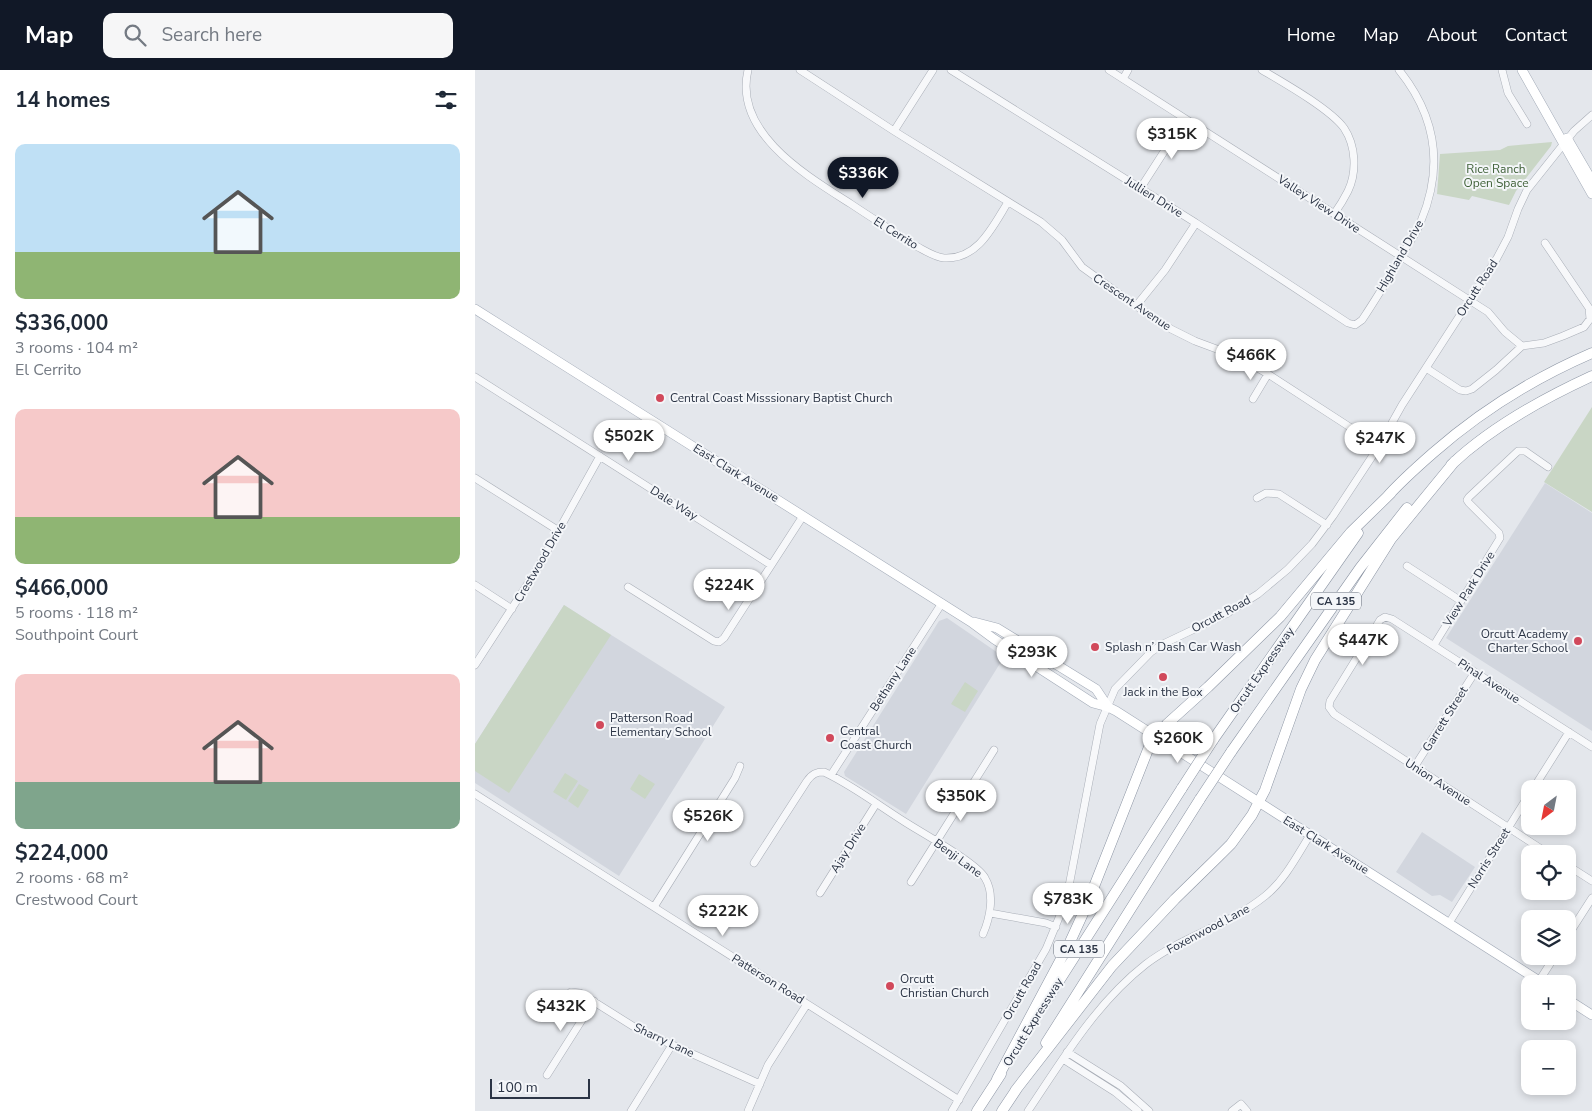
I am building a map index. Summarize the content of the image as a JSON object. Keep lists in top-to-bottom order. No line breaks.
{"streets":{"highway":["CA 135","Orcutt Expressway"],"main road":["East Clark Avenue"],"street":["Jullien Drive","Valley View Drive","El Cerrito","Highland Drive","Orcutt Road","Crescent Avenue","Dale Way","Crestwood Drive","View Park Drive","Bethany Lane","Pinal Avenue","Garrett Street","Union Avenue","Ajay Drive","Benji Lane","Norris Street","Foxenwood Lane","Patterson Road","Sharry Lane"]},"crossings":[["Jullien Drive","Highland Drive"],["Valley View Drive","Highland Drive"],["Valley View Drive","Orcutt Road"],["El Cerrito","Crescent Avenue"],["Orcutt Road","Crescent Avenue"],["Orcutt Road","East Clark Avenue"],["Orcutt Road","Patterson Road"],["East Clark Avenue","Bethany Lane"],["East Clark Avenue","Norris Street"],["East Clark Avenue","Foxenwood Lane"],["Dale Way","Crestwood Drive"],["View Park Drive","Pinal Avenue"],["Bethany Lane","Benji Lane"],["Pinal Avenue","Garrett Street"],["Pinal Avenue","Union Avenue"],["Garrett Street","Union Avenue"],["Union Avenue","Norris Street"],["Ajay Drive","Benji Lane"]],"parks":["Rice Ranch Open Space"],"places":["Central Coast Misssionary Baptist Church","Orcutt Academy Charter School","Splash n’ Dash Car Wash","Jack in the Box","Patterson Road Elementary School","Central Coast Church","Orcutt Christian Church"],"scale_bar":"100 m","north":"bottom left","page":{"header":"Map","search":"Search here","nav":["Home","Map","About","Contact"],"heading":"14 homes","price":["$315K","$336K","$466K","$502K","$247K","$224K","$447K","$293K","$260K","$350K","$526K","$783K","$222K","$432K"],"list":[{"name":"$336,000","note":"3 rooms · 104 m² · El Cerrito"},{"name":"$466,000","note":"5 rooms · 118 m² · Southpoint Court"},{"name":"$224,000","note":"2 rooms · 68 m² · Crestwood Court"}],"map_buttons":["+","−"],"scale":"100 m"}}
